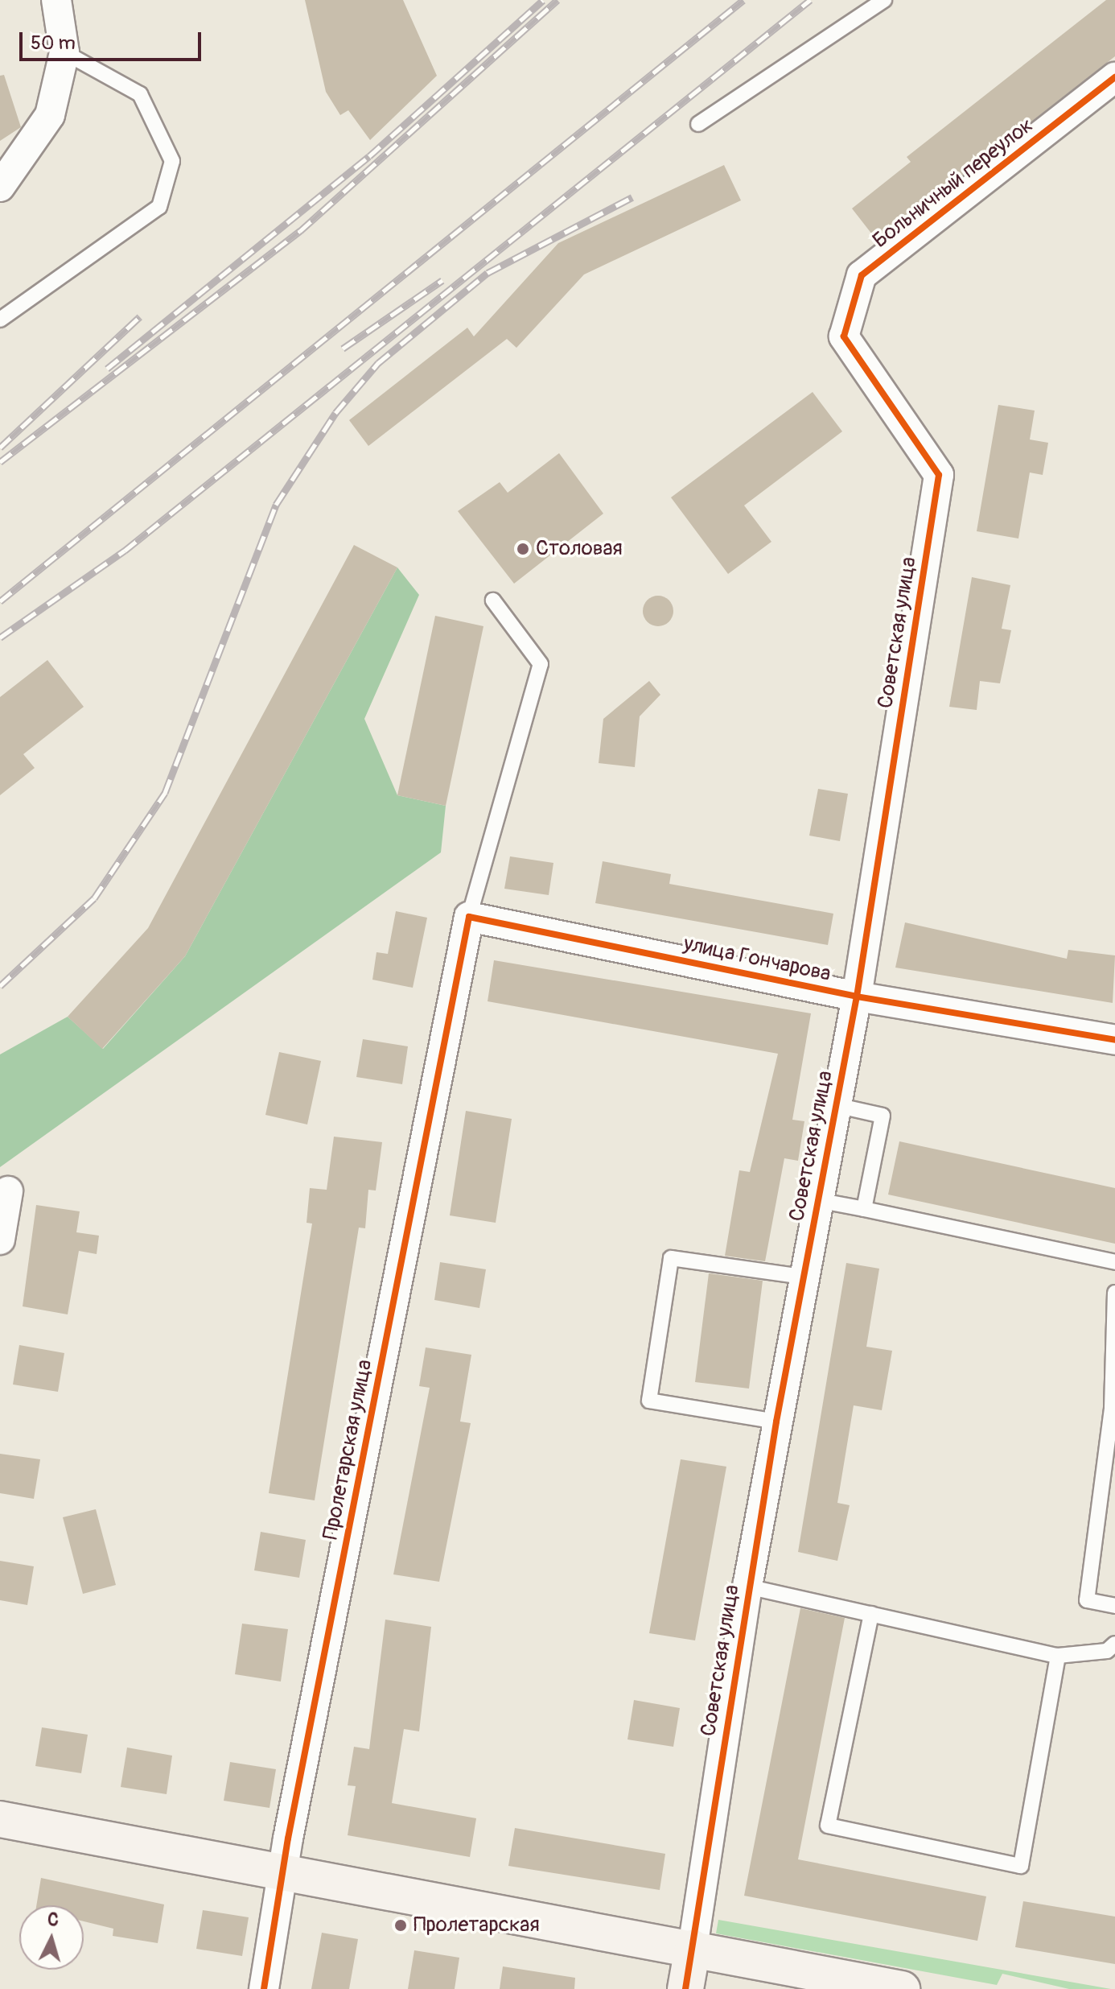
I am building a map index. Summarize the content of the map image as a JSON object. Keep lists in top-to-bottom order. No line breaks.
{"streets":{"main road":["Советская улица"],"street":["Больничный переулок","улица Гончарова","Пролетарская улица"]},"crossings":[["Больничный переулок","Советская улица"],["Советская улица","улица Гончарова"],["улица Гончарова","Пролетарская улица"]],"places":["Столовая","Пролетарская"],"scale_bar":"50 m","north":"top"}
